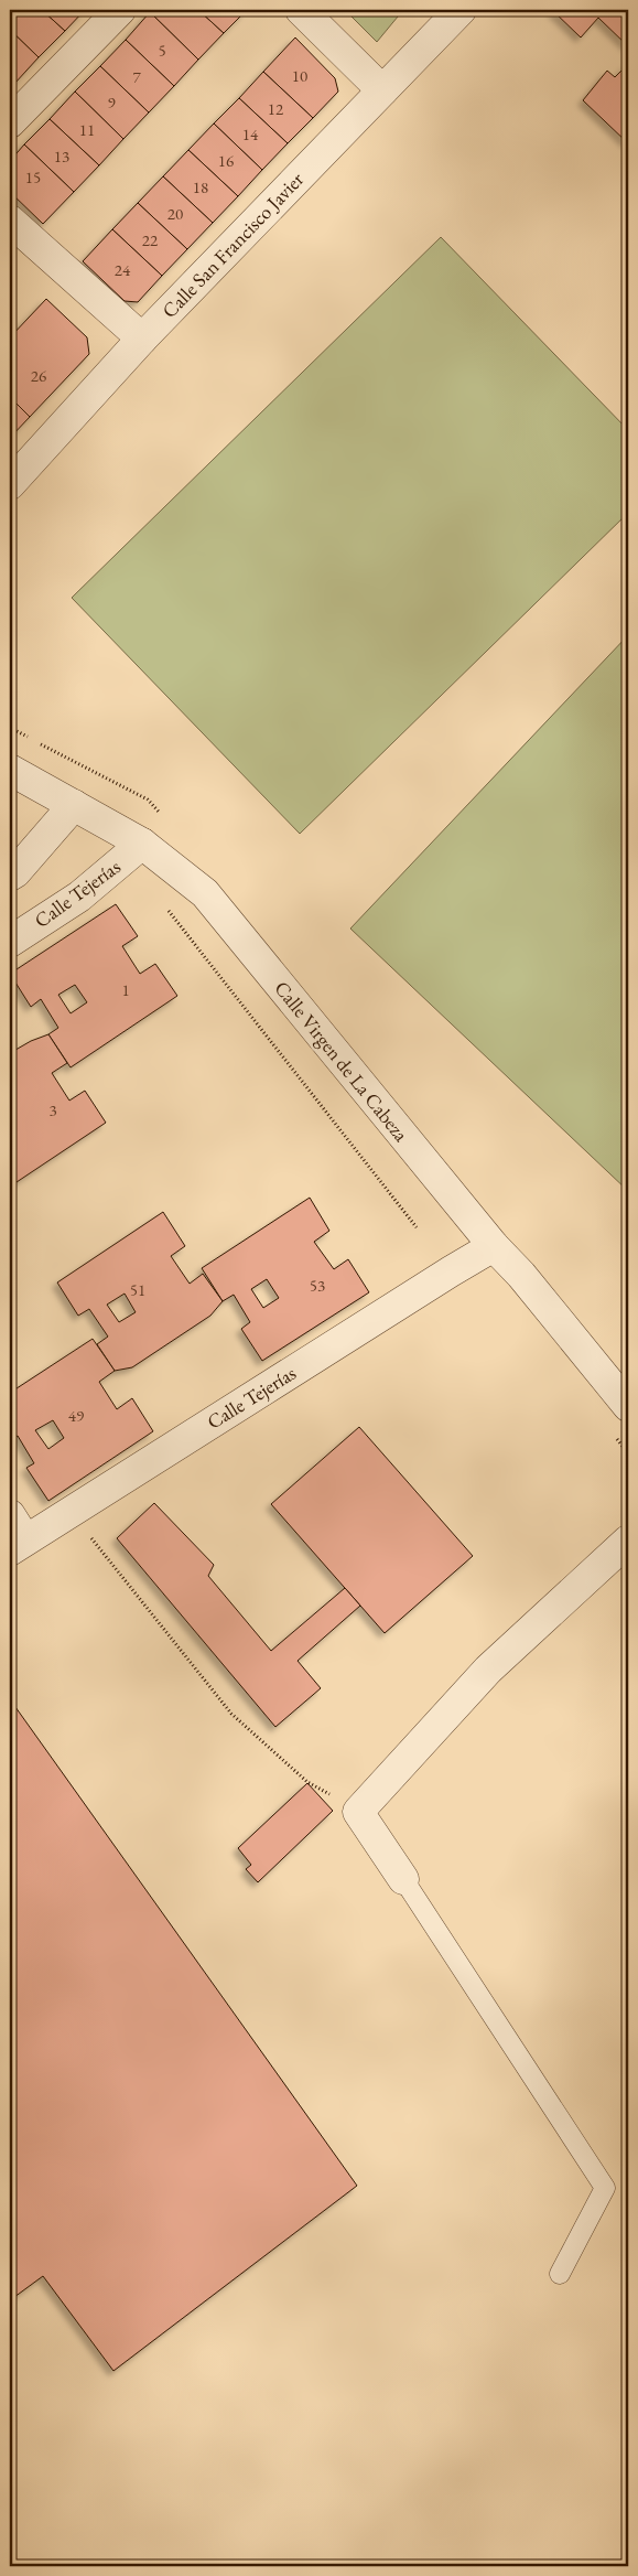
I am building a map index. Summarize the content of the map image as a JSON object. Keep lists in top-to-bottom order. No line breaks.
{"streets":{"street":["Calle San Francisco Javier","Calle Tejerías","Calle Virgen de La Cabeza"]},"crossings":[["Calle Tejerías","Calle Virgen de La Cabeza"]],"house_numbers":["5","10","7","9","12","11","14","13","16","15","18","20","22","24","26","1","3","53","51","49"]}
